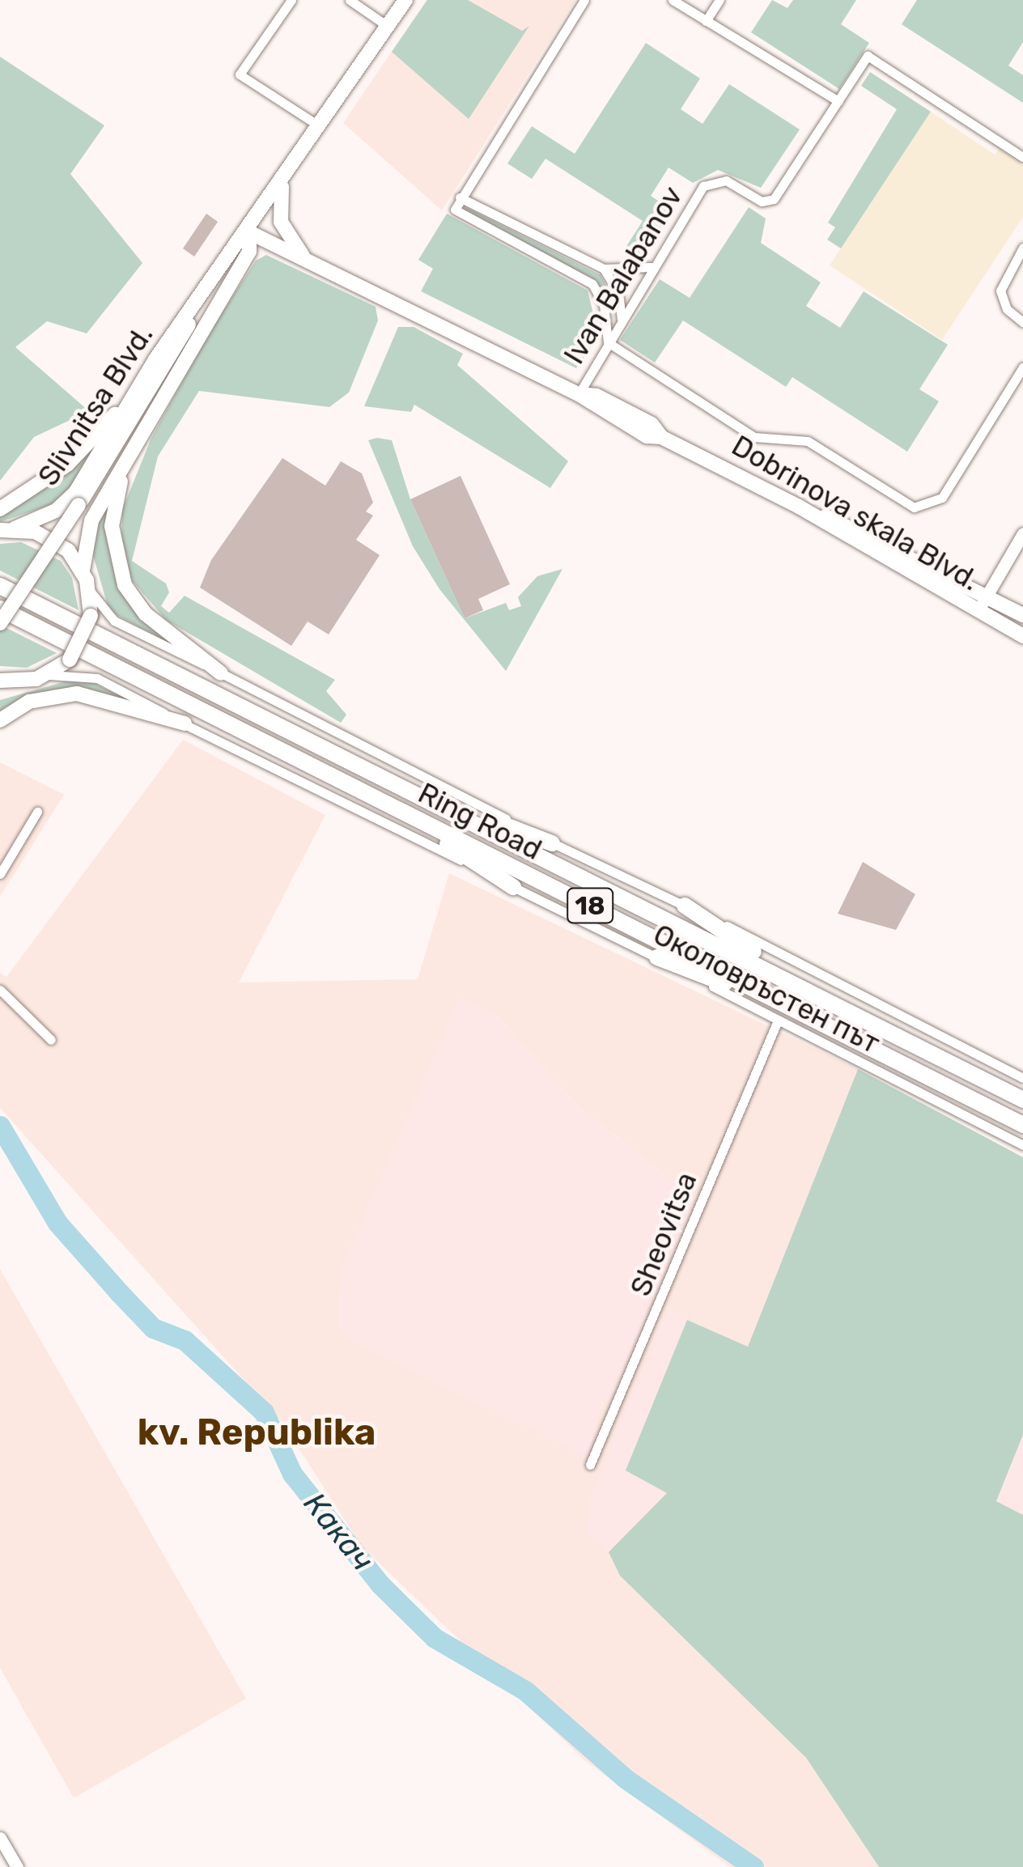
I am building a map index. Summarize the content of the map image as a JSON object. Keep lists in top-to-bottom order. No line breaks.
{"streets":{"highway":["Ring Road","18"],"main road":["Slivnitsa Blvd.","Dobrinova skala Blvd."],"street":["Ivan Balabanov","Околовръстен път","Sheovitsa"]},"crossings":[["Ivan Balabanov","Dobrinova skala Blvd."],["Slivnitsa Blvd.","Dobrinova skala Blvd."],["Slivnitsa Blvd.","Ring Road"],["Околовръстен път","Sheovitsa"]],"districts":["kv. Republika"],"water":["Какач"]}
